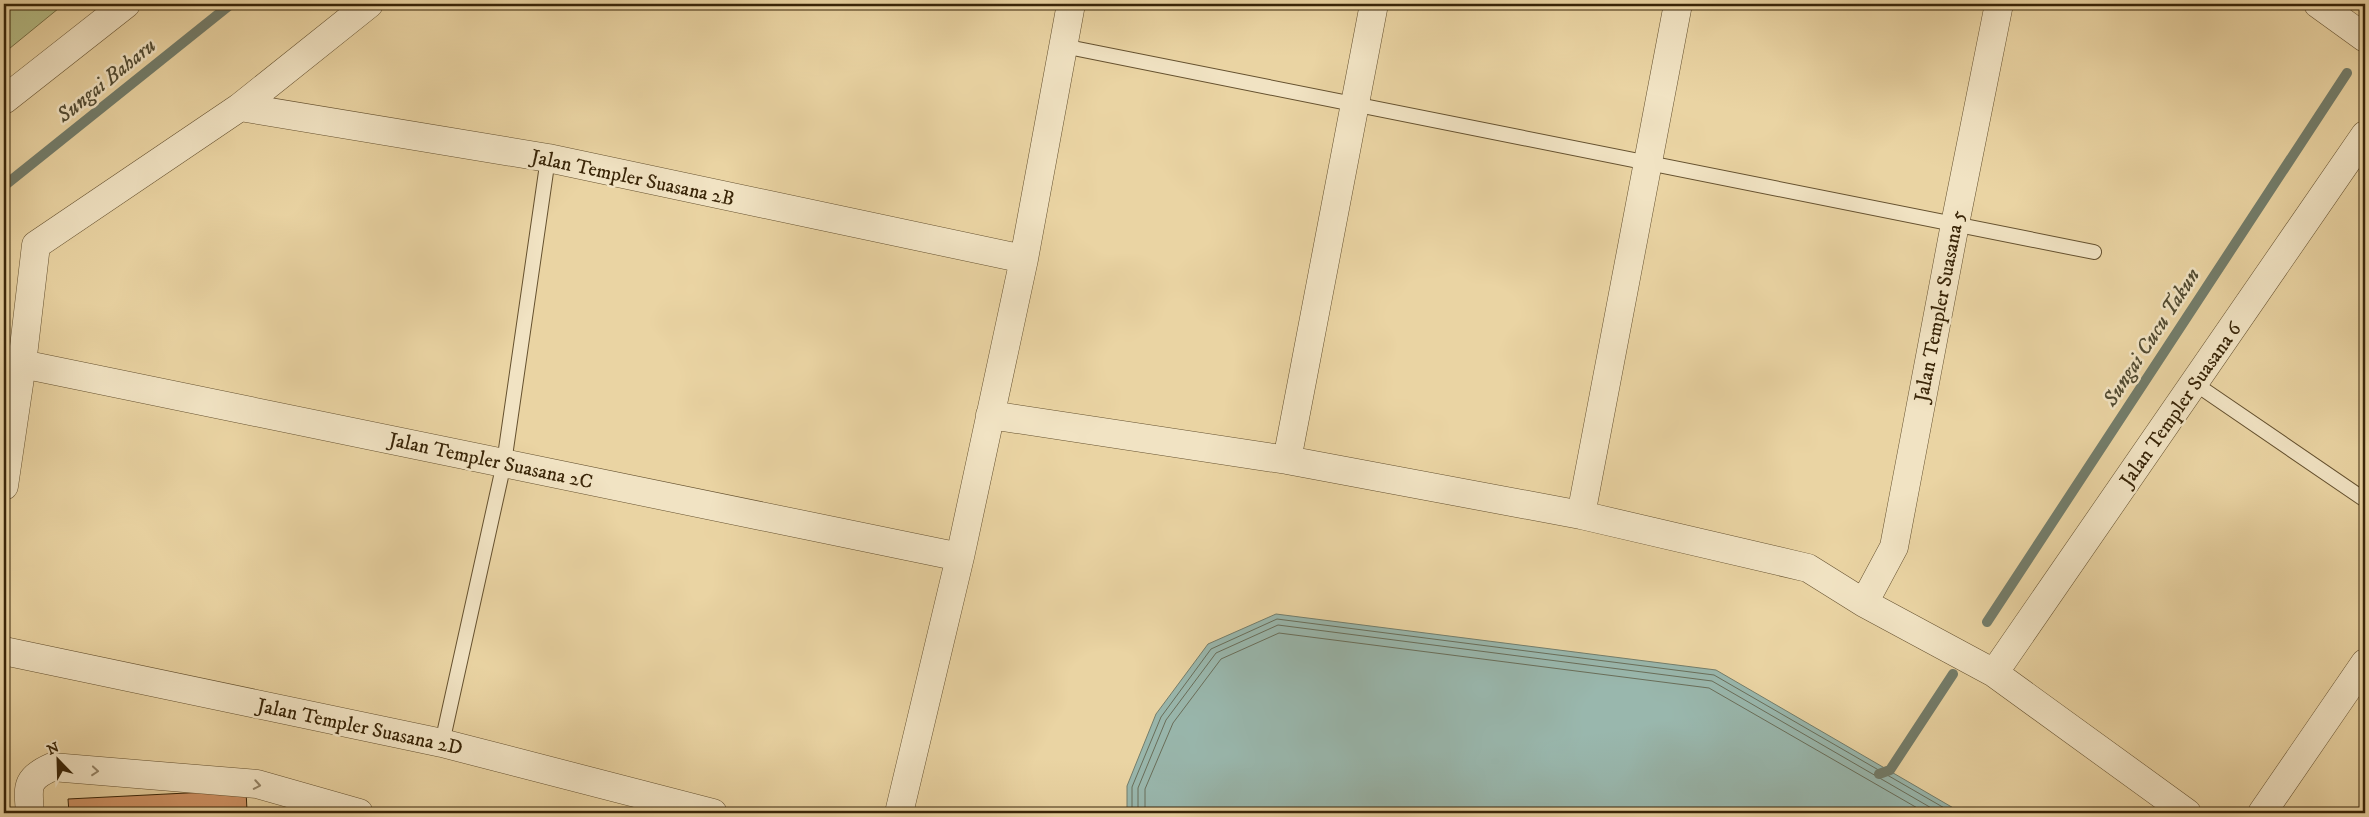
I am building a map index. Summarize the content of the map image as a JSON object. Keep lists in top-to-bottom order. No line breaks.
{"streets":{"street":["Jalan Templer Suasana 2B","Jalan Templer Suasana 5","Jalan Templer Suasana 6","Jalan Templer Suasana 2C","Jalan Templer Suasana 2D"]},"water":["Sungai Baharu","Sungai Cucu Takun"],"north":"top left"}
